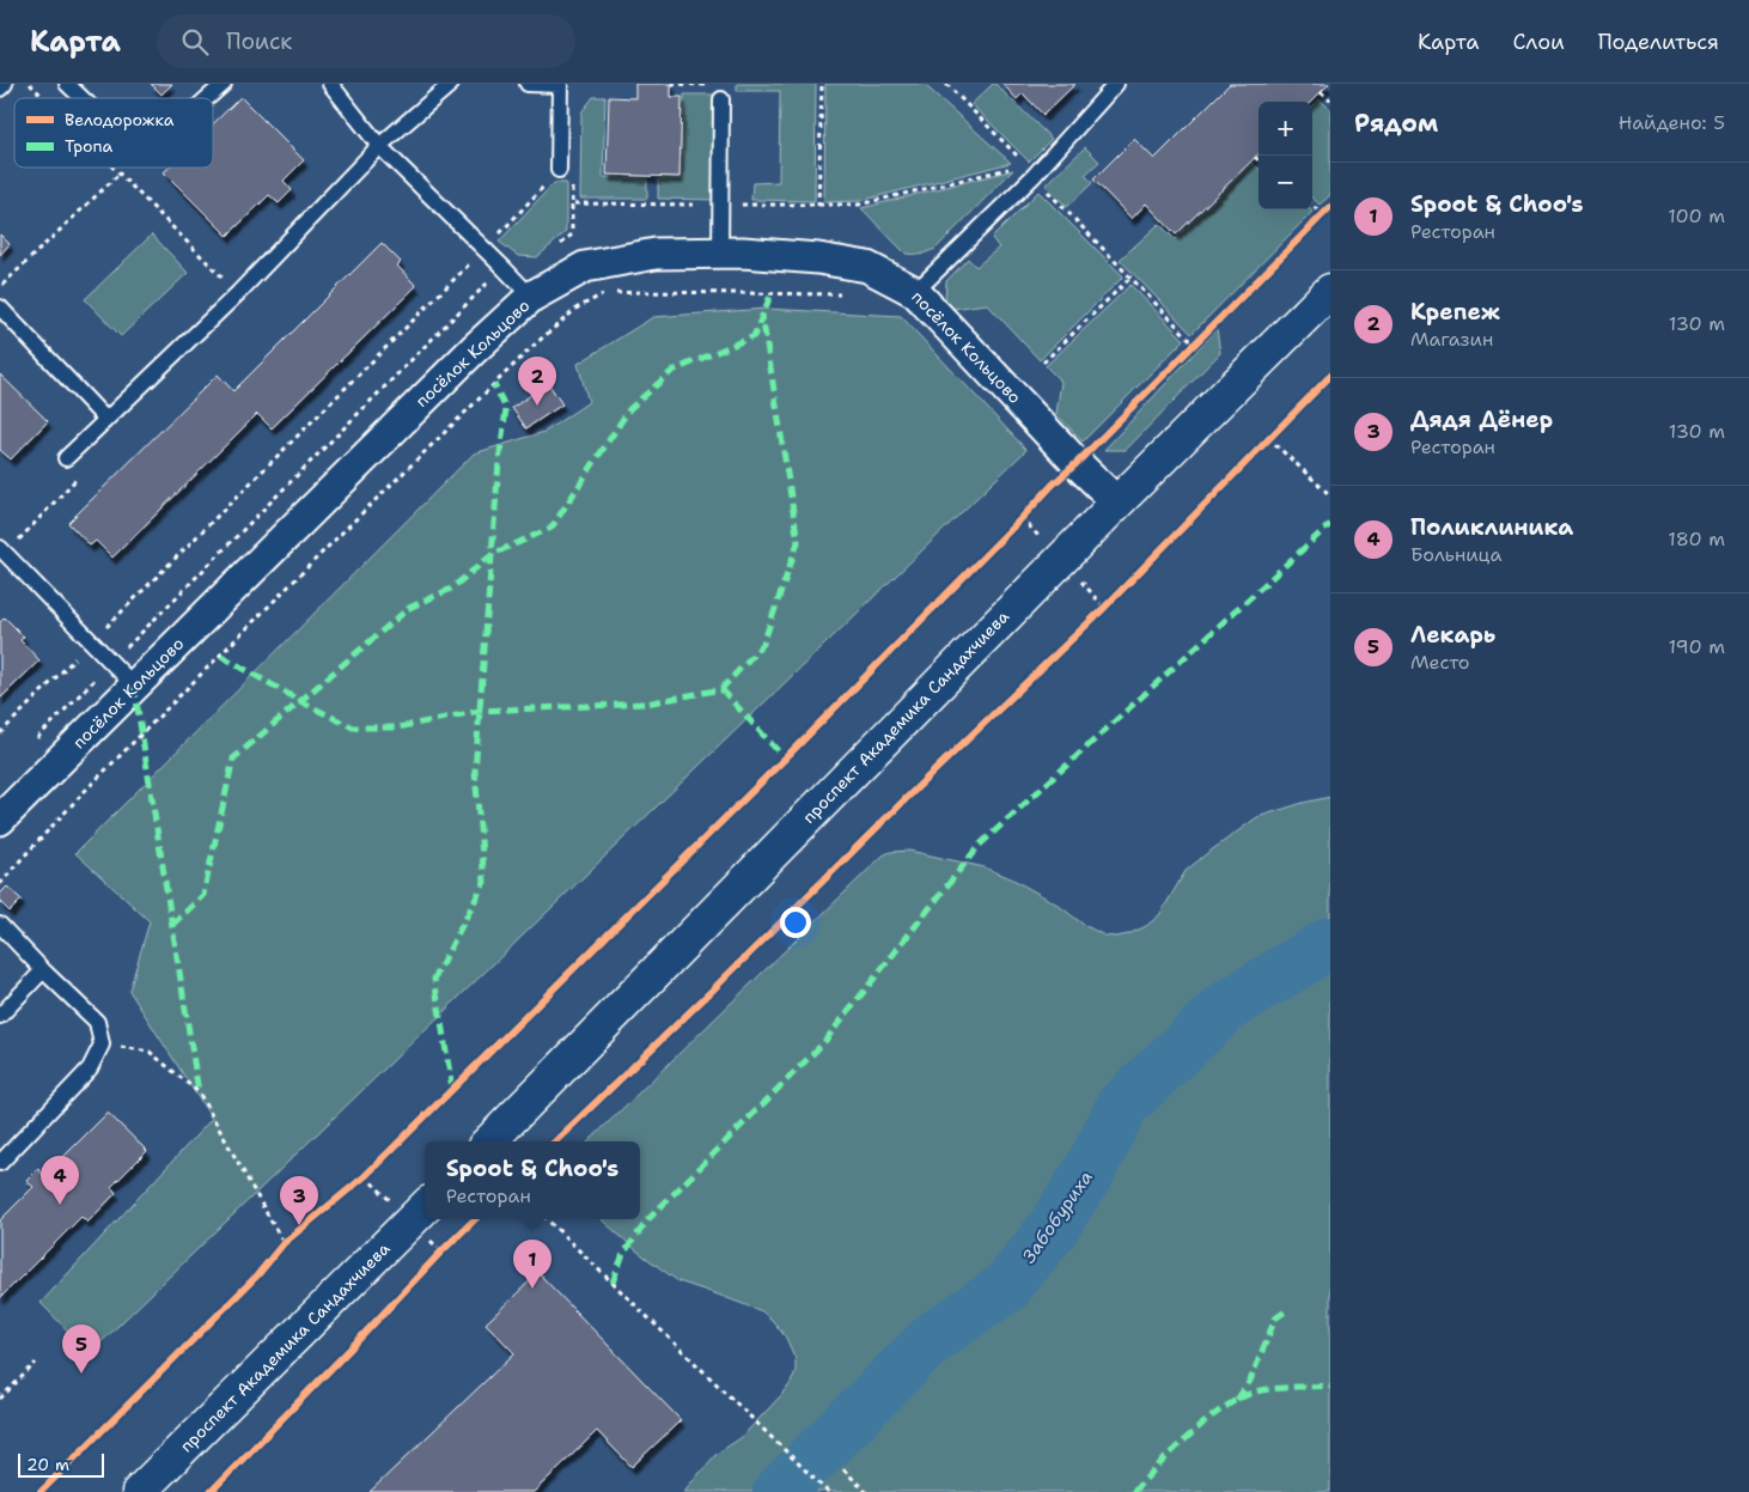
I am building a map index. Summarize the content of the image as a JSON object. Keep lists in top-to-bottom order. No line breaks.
{"streets":{"main road":["проспект Академика Сандахчиева"],"street":["посёлок Кольцово"]},"crossings":[["посёлок Кольцово","проспект Академика Сандахчиева"]],"water":["Забобуриха"],"legend":["Велодорожка","Тропа"],"scale_bar":"20 m","page":{"header":"Карта","search":"Поиск","nav":["Карта","Слои","Поделиться"],"heading":["Рядом","Найдено: 5"],"map_buttons":["+","−"],"list":[{"mark":"1","name":"Spoot & Choo's","note":"Ресторан","value":"100 m"},{"mark":"2","name":"Крепеж","note":"Магазин","value":"130 m"},{"mark":"3","name":"Дядя Дёнер","note":"Ресторан","value":"130 m"},{"mark":"4","name":"Поликлиника","note":"Больница","value":"180 m"},{"mark":"5","name":"Лекарь","note":"Место","value":"190 m"}],"pins":["2","4","3","1","5"],"popup":["Spoot & Choo's","Ресторан"],"scale":"20 m"}}
